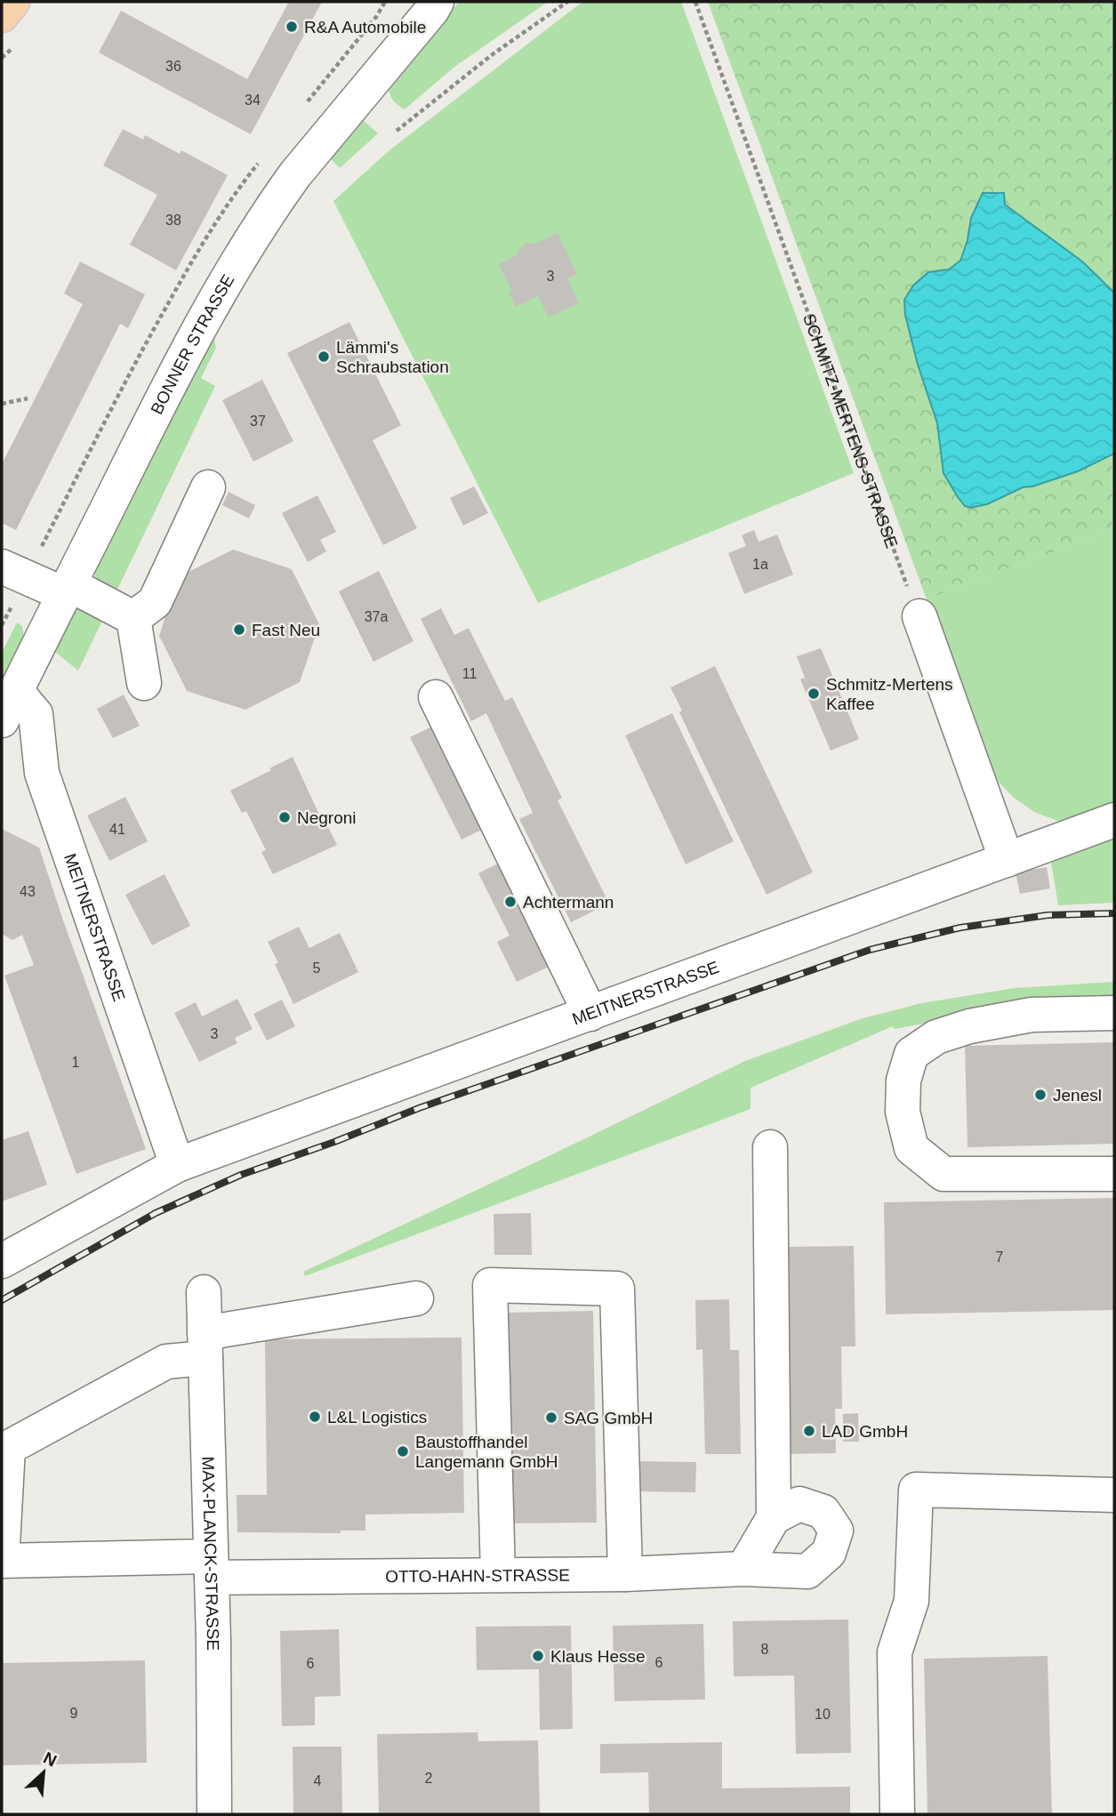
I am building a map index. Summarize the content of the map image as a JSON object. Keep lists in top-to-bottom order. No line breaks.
{"streets":{"street":["BONNER STRASSE","MEITNERSTRASSE","MAX-PLANCK-STRASSE","OTTO-HAHN-STRASSE"],"path":["SCHMITZ-MERTENS-STRASSE"]},"crossings":[["BONNER STRASSE","MEITNERSTRASSE"],["MAX-PLANCK-STRASSE","OTTO-HAHN-STRASSE"]],"places":["R&A Automobile","Lämmi's Schraubstation","Fast Neu","Schmitz-Mertens Kaffee","Negroni","Achtermann","Jenesl","L&L Logistics","SAG GmbH","LAD GmbH","Baustoffhandel Langemann GmbH","Klaus Hesse"],"house_numbers":["36","34","38","3","37","1a","37a","11","41","43","5","3","1","7","8","6","6","9","10","2","4"],"north":"top right"}
